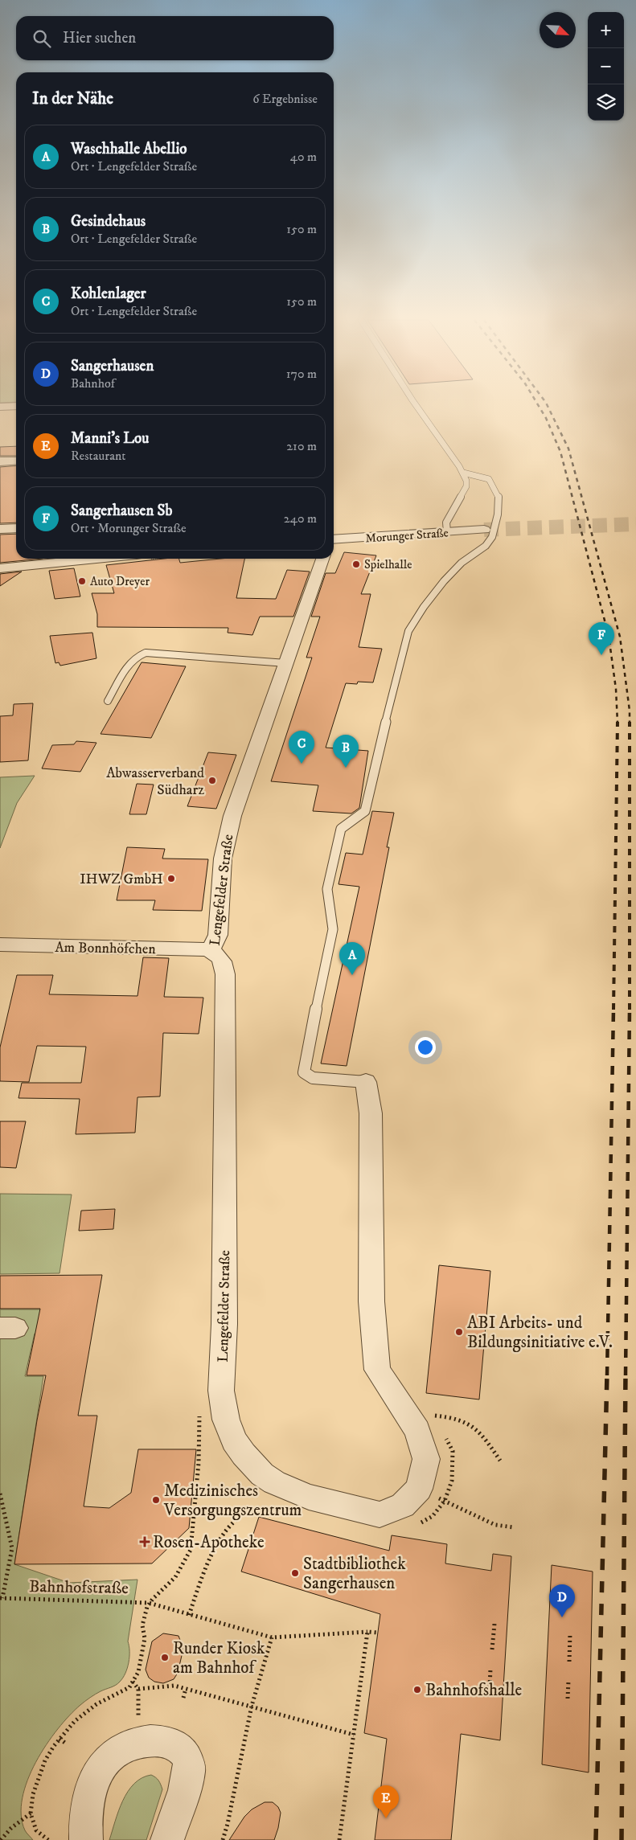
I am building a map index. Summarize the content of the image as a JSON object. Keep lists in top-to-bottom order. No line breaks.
{"streets":{"street":["Morunger Straße","Lengefelder Straße","Am Bonnhöfchen"],"path":["Bahnhofstraße"]},"crossings":[["Lengefelder Straße","Am Bonnhöfchen"]],"places":{"other":["Spielhalle","Auto Dreyer","Abwasserverband Südharz","IHWZ GmbH","ABI Arbeits- und Bildungsinitiative e.V.","Medizinisches Versorgungszentrum","Stadtbibliothek Sangerhausen","Runder Kiosk am Bahnhof","Bahnhofshalle"],"health":["Rosen-Apotheke"]},"north":"bottom right","page":{"map_buttons":["+","−"],"search":"Hier suchen","heading":["In der Nähe","6 Ergebnisse"],"list":[{"mark":"A","name":"Waschhalle Abellio","note":"Ort · Lengefelder Straße","value":"40 m"},{"mark":"B","name":"Gesindehaus","note":"Ort · Lengefelder Straße","value":"150 m"},{"mark":"C","name":"Kohlenlager","note":"Ort · Lengefelder Straße","value":"150 m"},{"mark":"D","name":"Sangerhausen","note":"Bahnhof","value":"170 m"},{"mark":"E","name":"Manni's Lou","note":"Restaurant","value":"210 m"},{"mark":"F","name":"Sangerhausen Sb","note":"Ort · Morunger Straße","value":"240 m"}],"pins":["F","C","B","A","D","E"]}}
